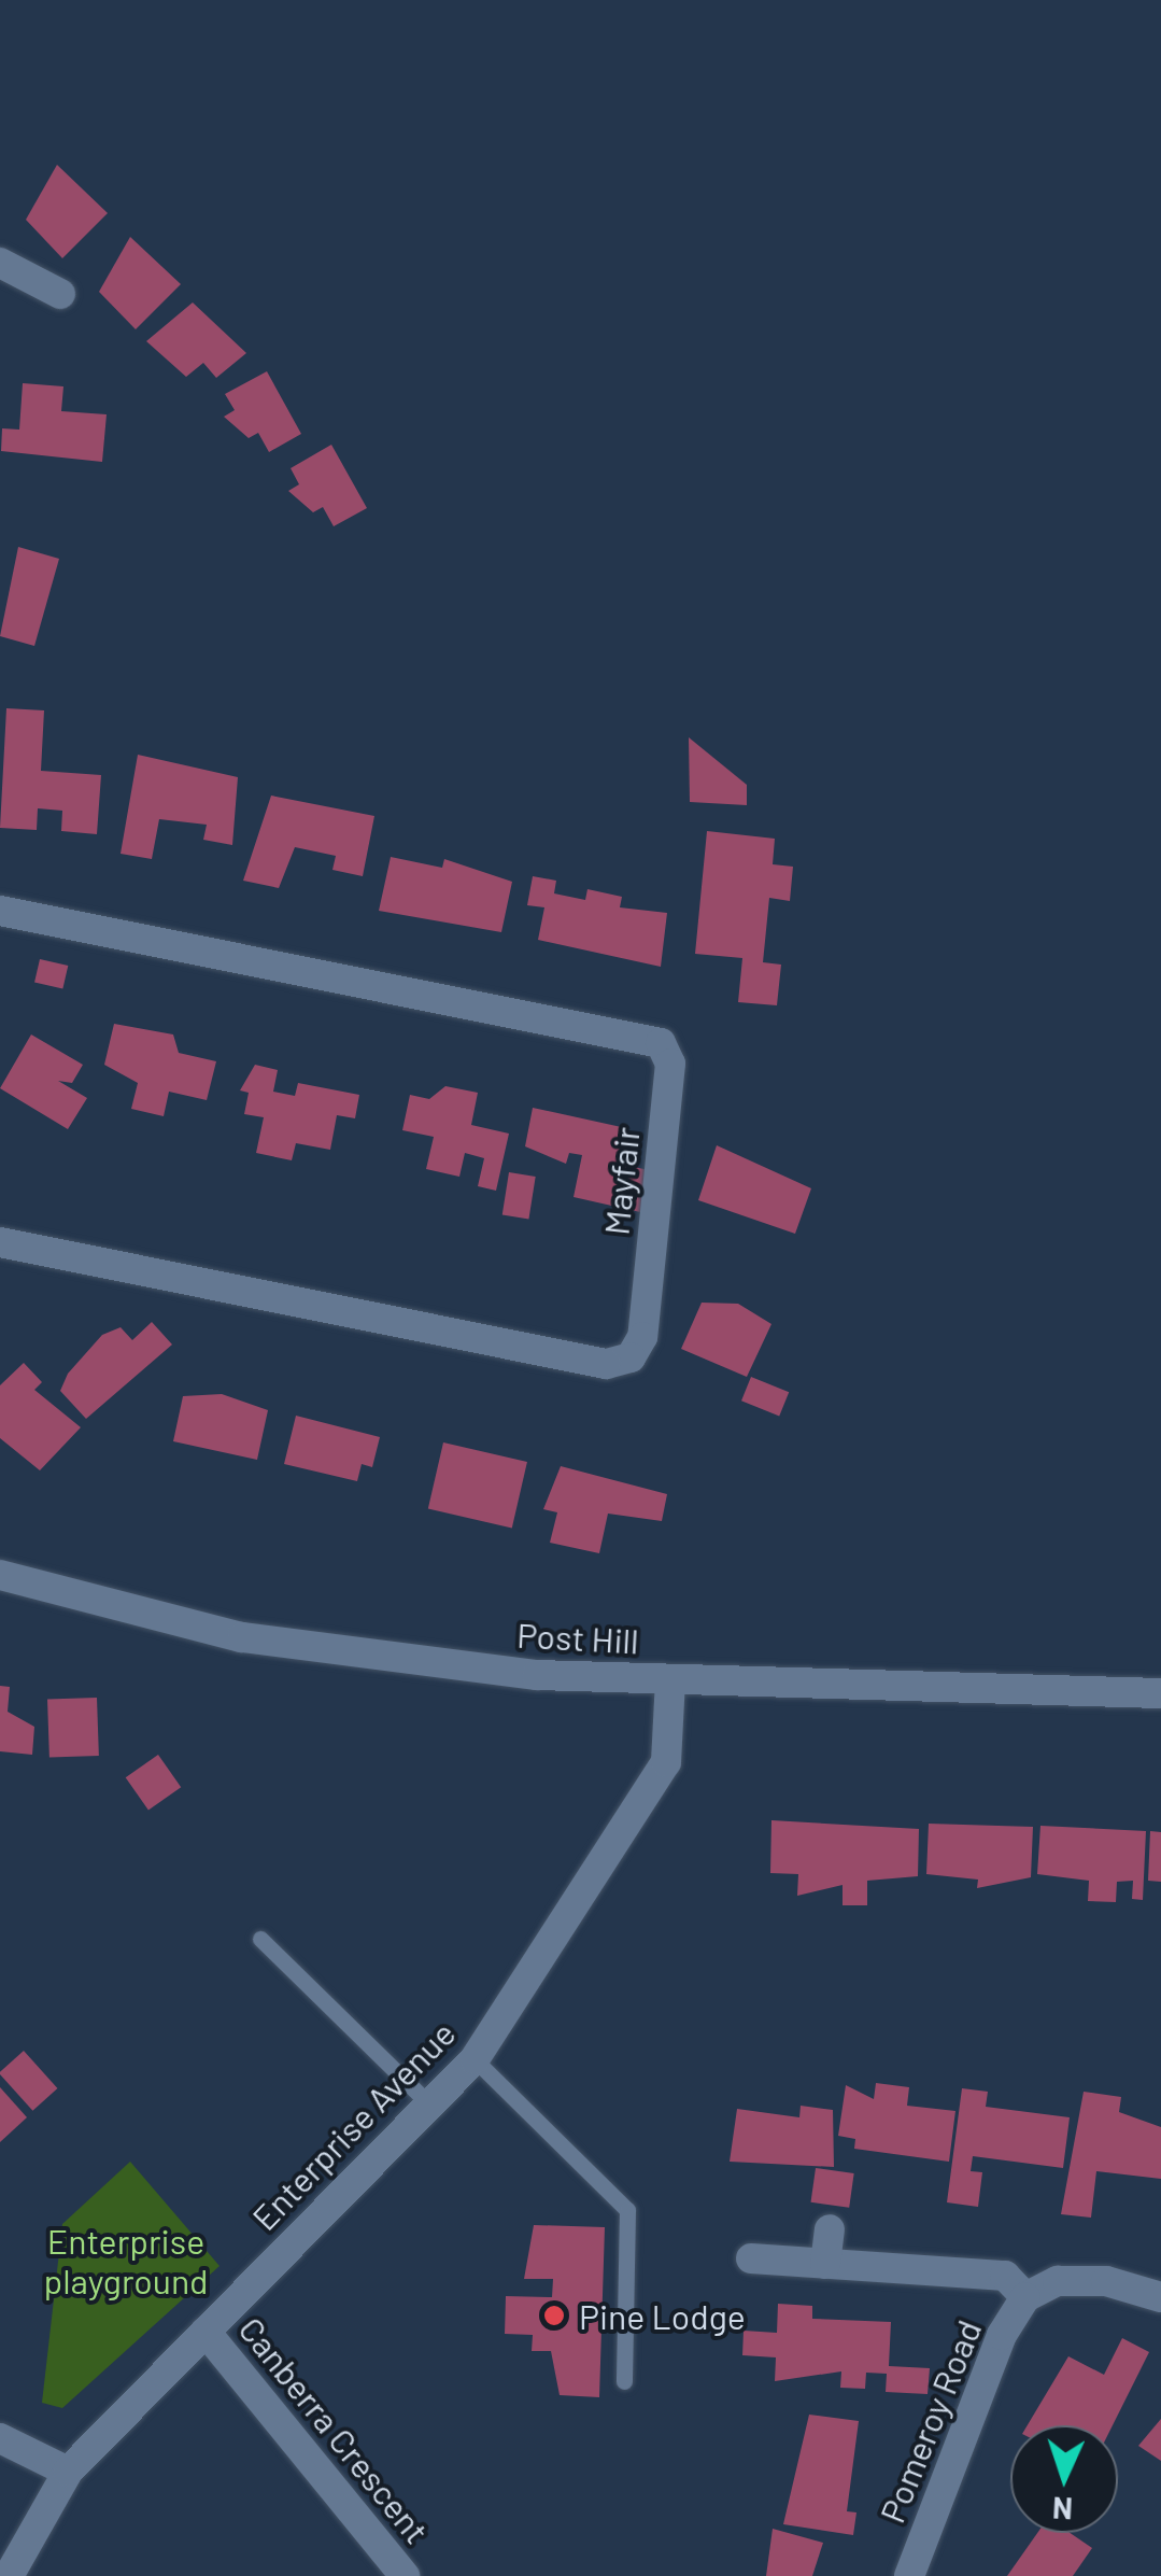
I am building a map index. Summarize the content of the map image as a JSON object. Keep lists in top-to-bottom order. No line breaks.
{"streets":{"street":["Mayfair","Post Hill","Enterprise Avenue","Pomeroy Road","Canberra Crescent"]},"crossings":[["Post Hill","Enterprise Avenue"],["Enterprise Avenue","Canberra Crescent"]],"parks":["Enterprise playground"],"places":["Pine Lodge"],"north":"bottom"}
